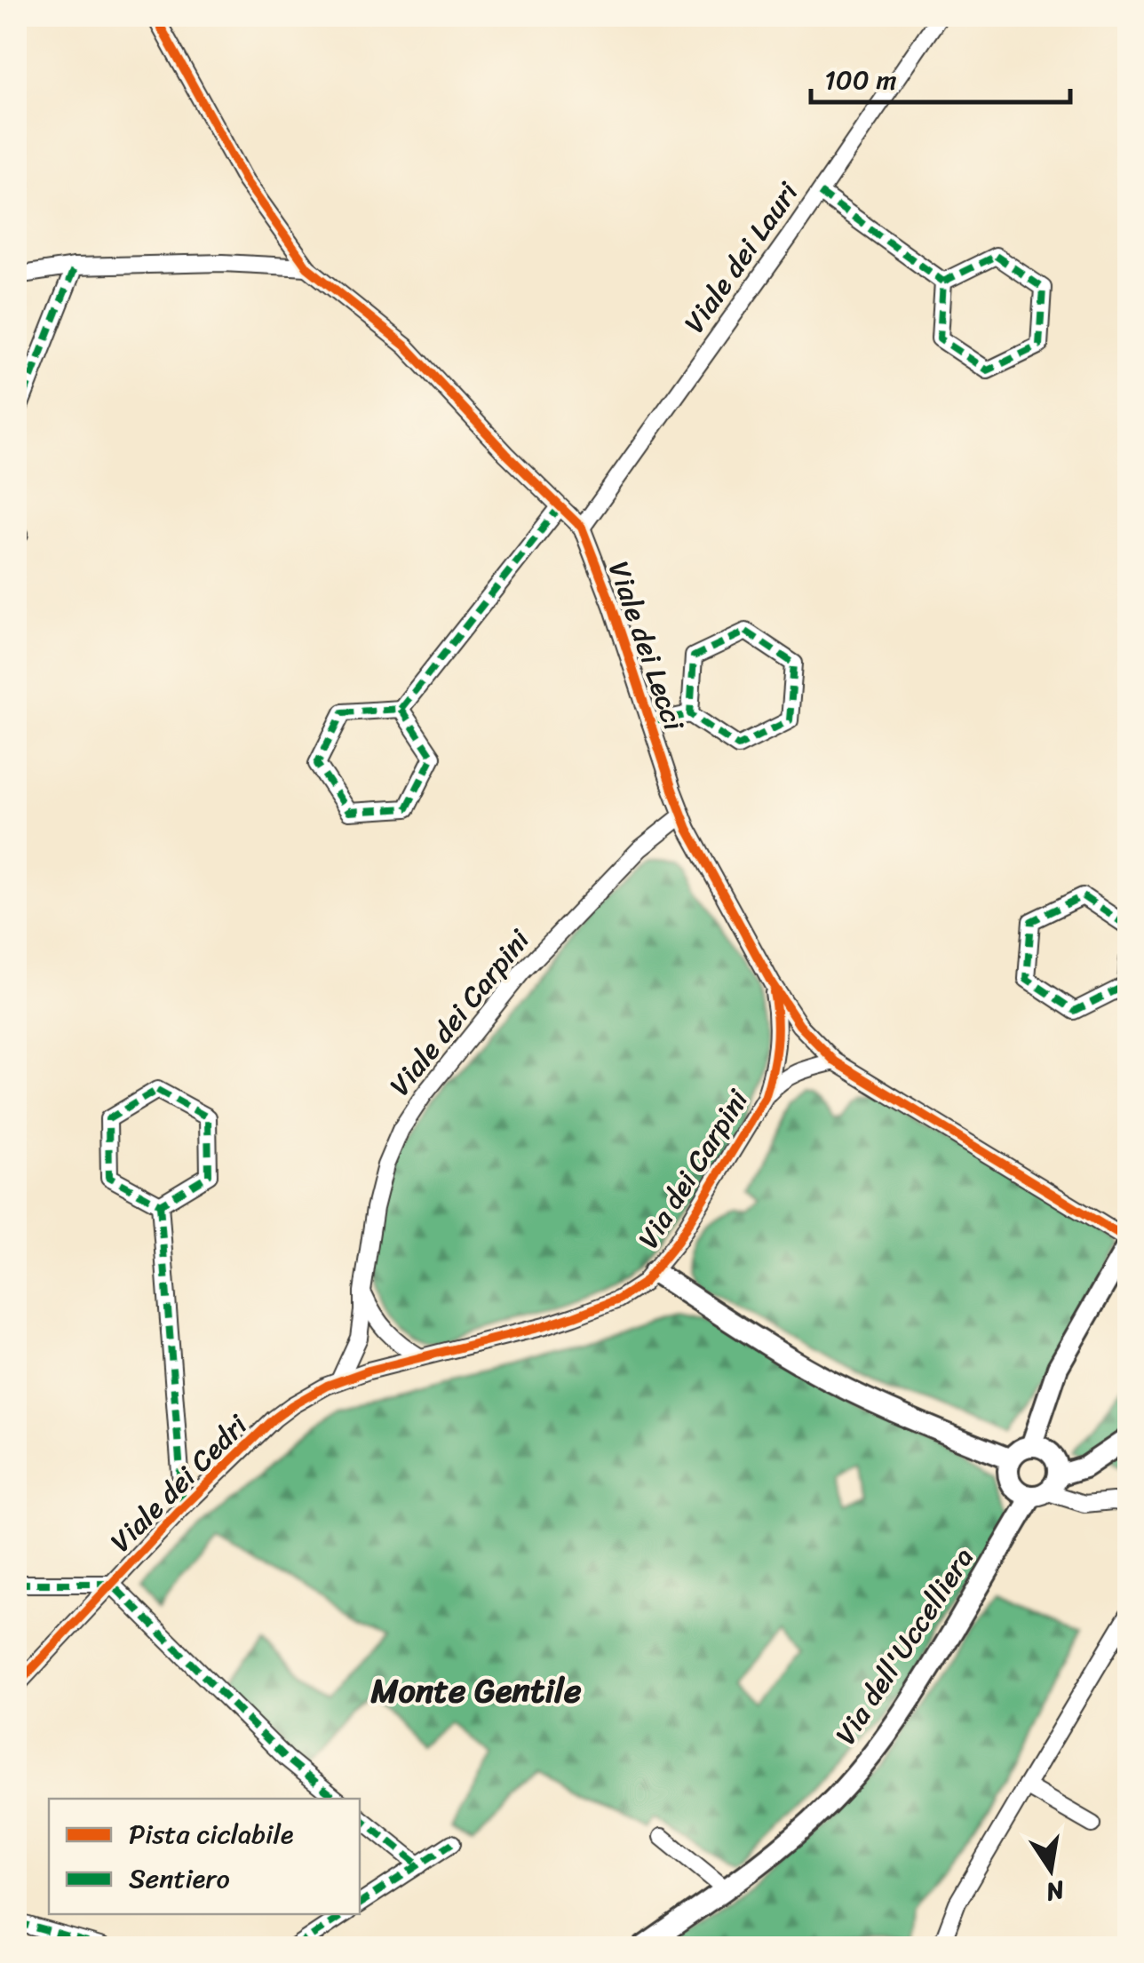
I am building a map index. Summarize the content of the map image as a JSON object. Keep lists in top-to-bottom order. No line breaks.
{"streets":{"street":["Viale dei Lauri","Viale dei Lecci","Viale dei Carpini","Via dei Carpini","Viale dei Cedri","Via dell'Uccelliera"]},"crossings":[["Viale dei Lauri","Viale dei Lecci"],["Viale dei Lecci","Viale dei Carpini"],["Viale dei Lecci","Via dei Carpini"],["Viale dei Carpini","Viale dei Cedri"],["Via dei Carpini","Viale dei Cedri"]],"districts":["Monte Gentile"],"legend":["Pista ciclabile","Sentiero"],"scale_bar":"100 m","north":"bottom"}
